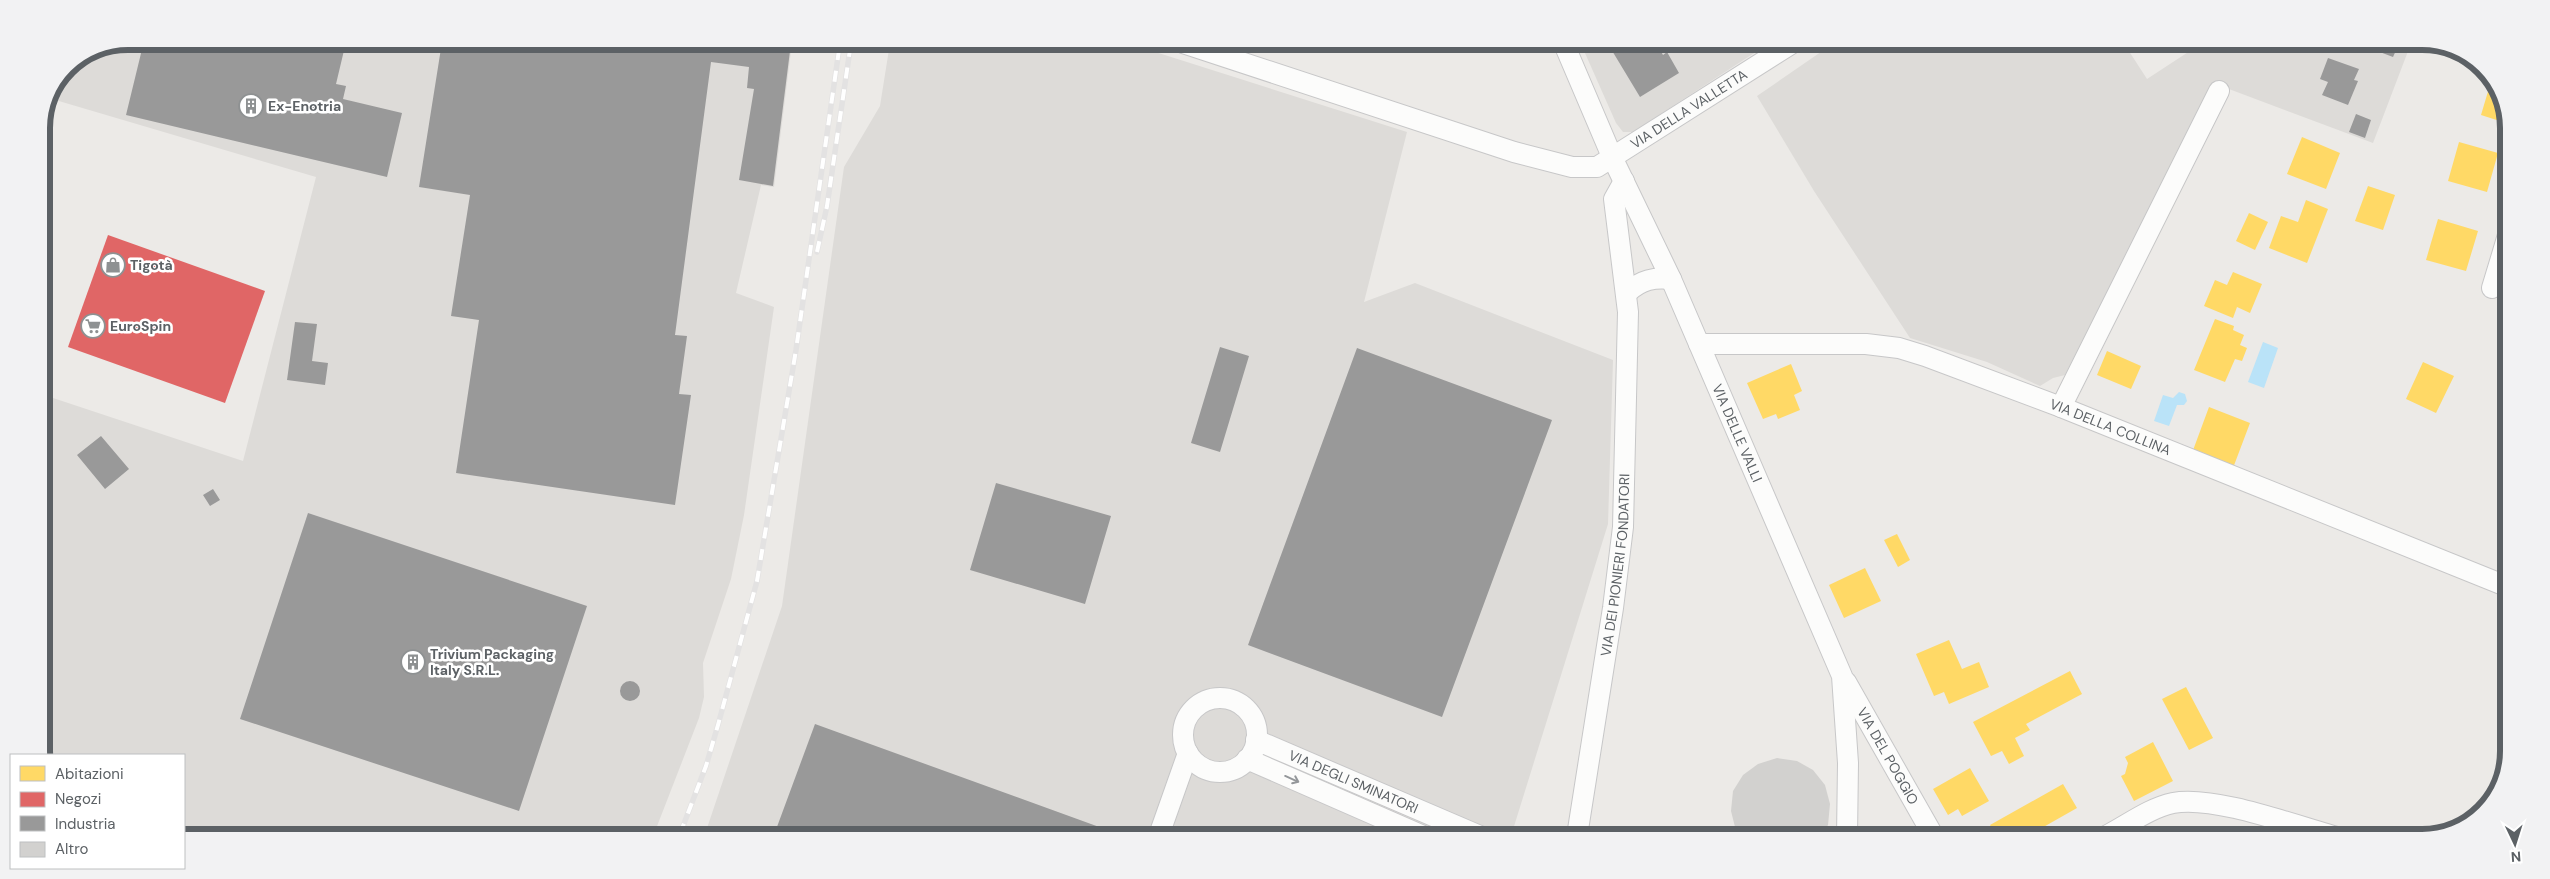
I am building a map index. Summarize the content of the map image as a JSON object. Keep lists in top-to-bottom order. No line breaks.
{"streets":{"street":["VIA DELLA VALLETTA","VIA DELLA COLLINA","VIA DELLE VALLI","VIA DEI PIONIERI FONDATORI","VIA DEL POGGIO","VIA DEGLI SMINATORI"]},"crossings":[["VIA DELLA VALLETTA","VIA DELLE VALLI"],["VIA DELLA COLLINA","VIA DELLE VALLI"],["VIA DELLE VALLI","VIA DEI PIONIERI FONDATORI"],["VIA DELLE VALLI","VIA DEL POGGIO"]],"places":{"building":["Ex-Enotria","Trivium Packaging Italy S.R.L."],"shop":["Tigotà"],"supermarket":["EuroSpin"]},"legend":["Abitazioni","Negozi","Industria","Altro"],"north":"bottom"}
